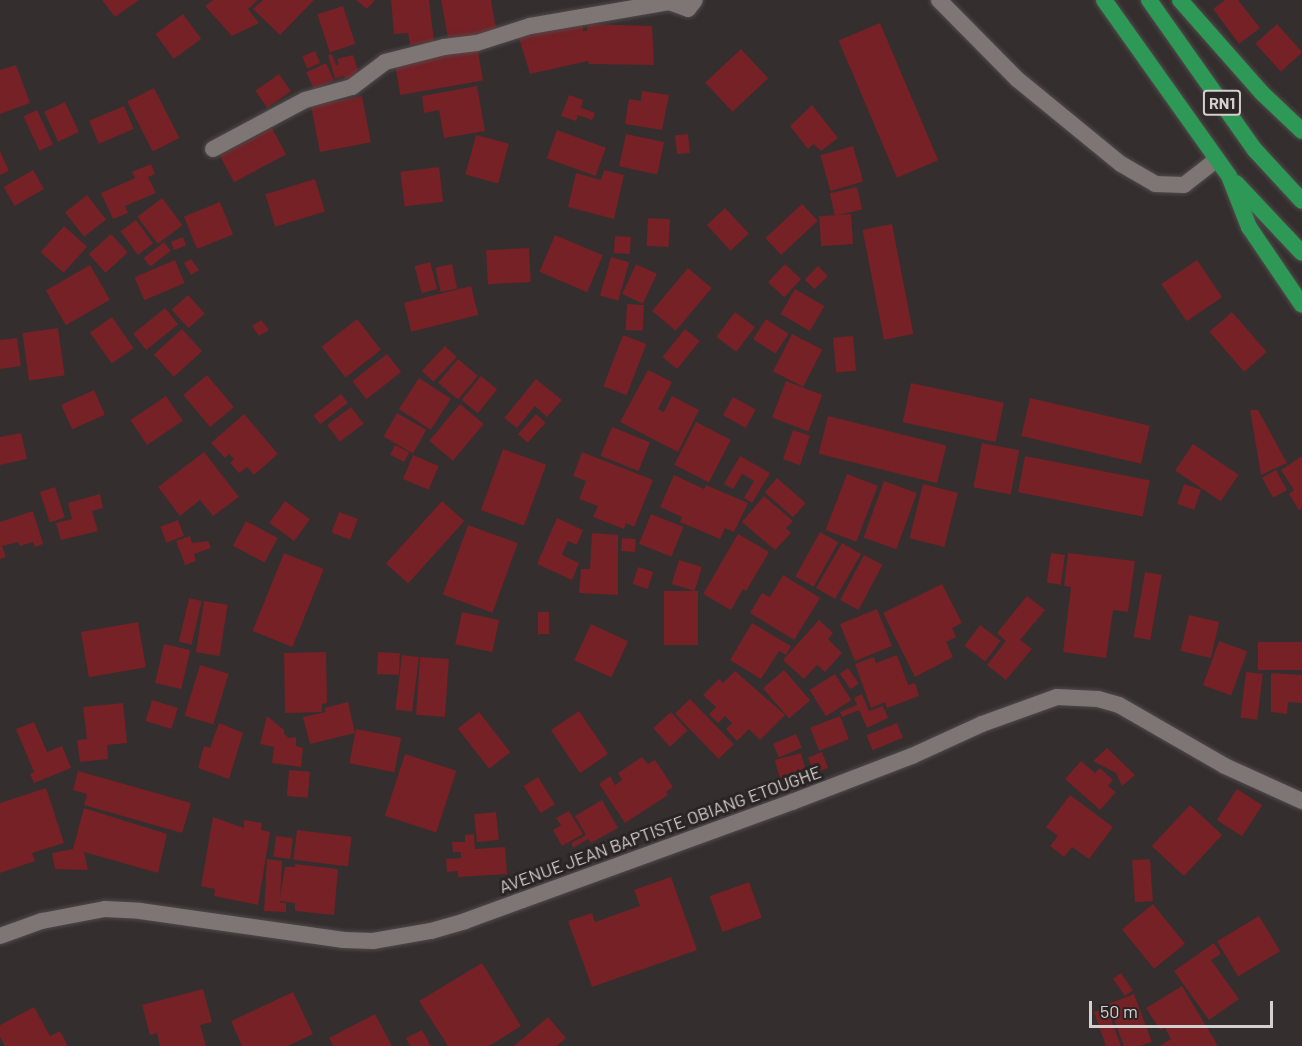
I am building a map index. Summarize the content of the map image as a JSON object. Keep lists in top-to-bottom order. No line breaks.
{"streets":{"highway":["RN1"],"street":["AVENUE JEAN BAPTISTE OBIANG ETOUGHE"]},"scale_bar":"50 m"}
